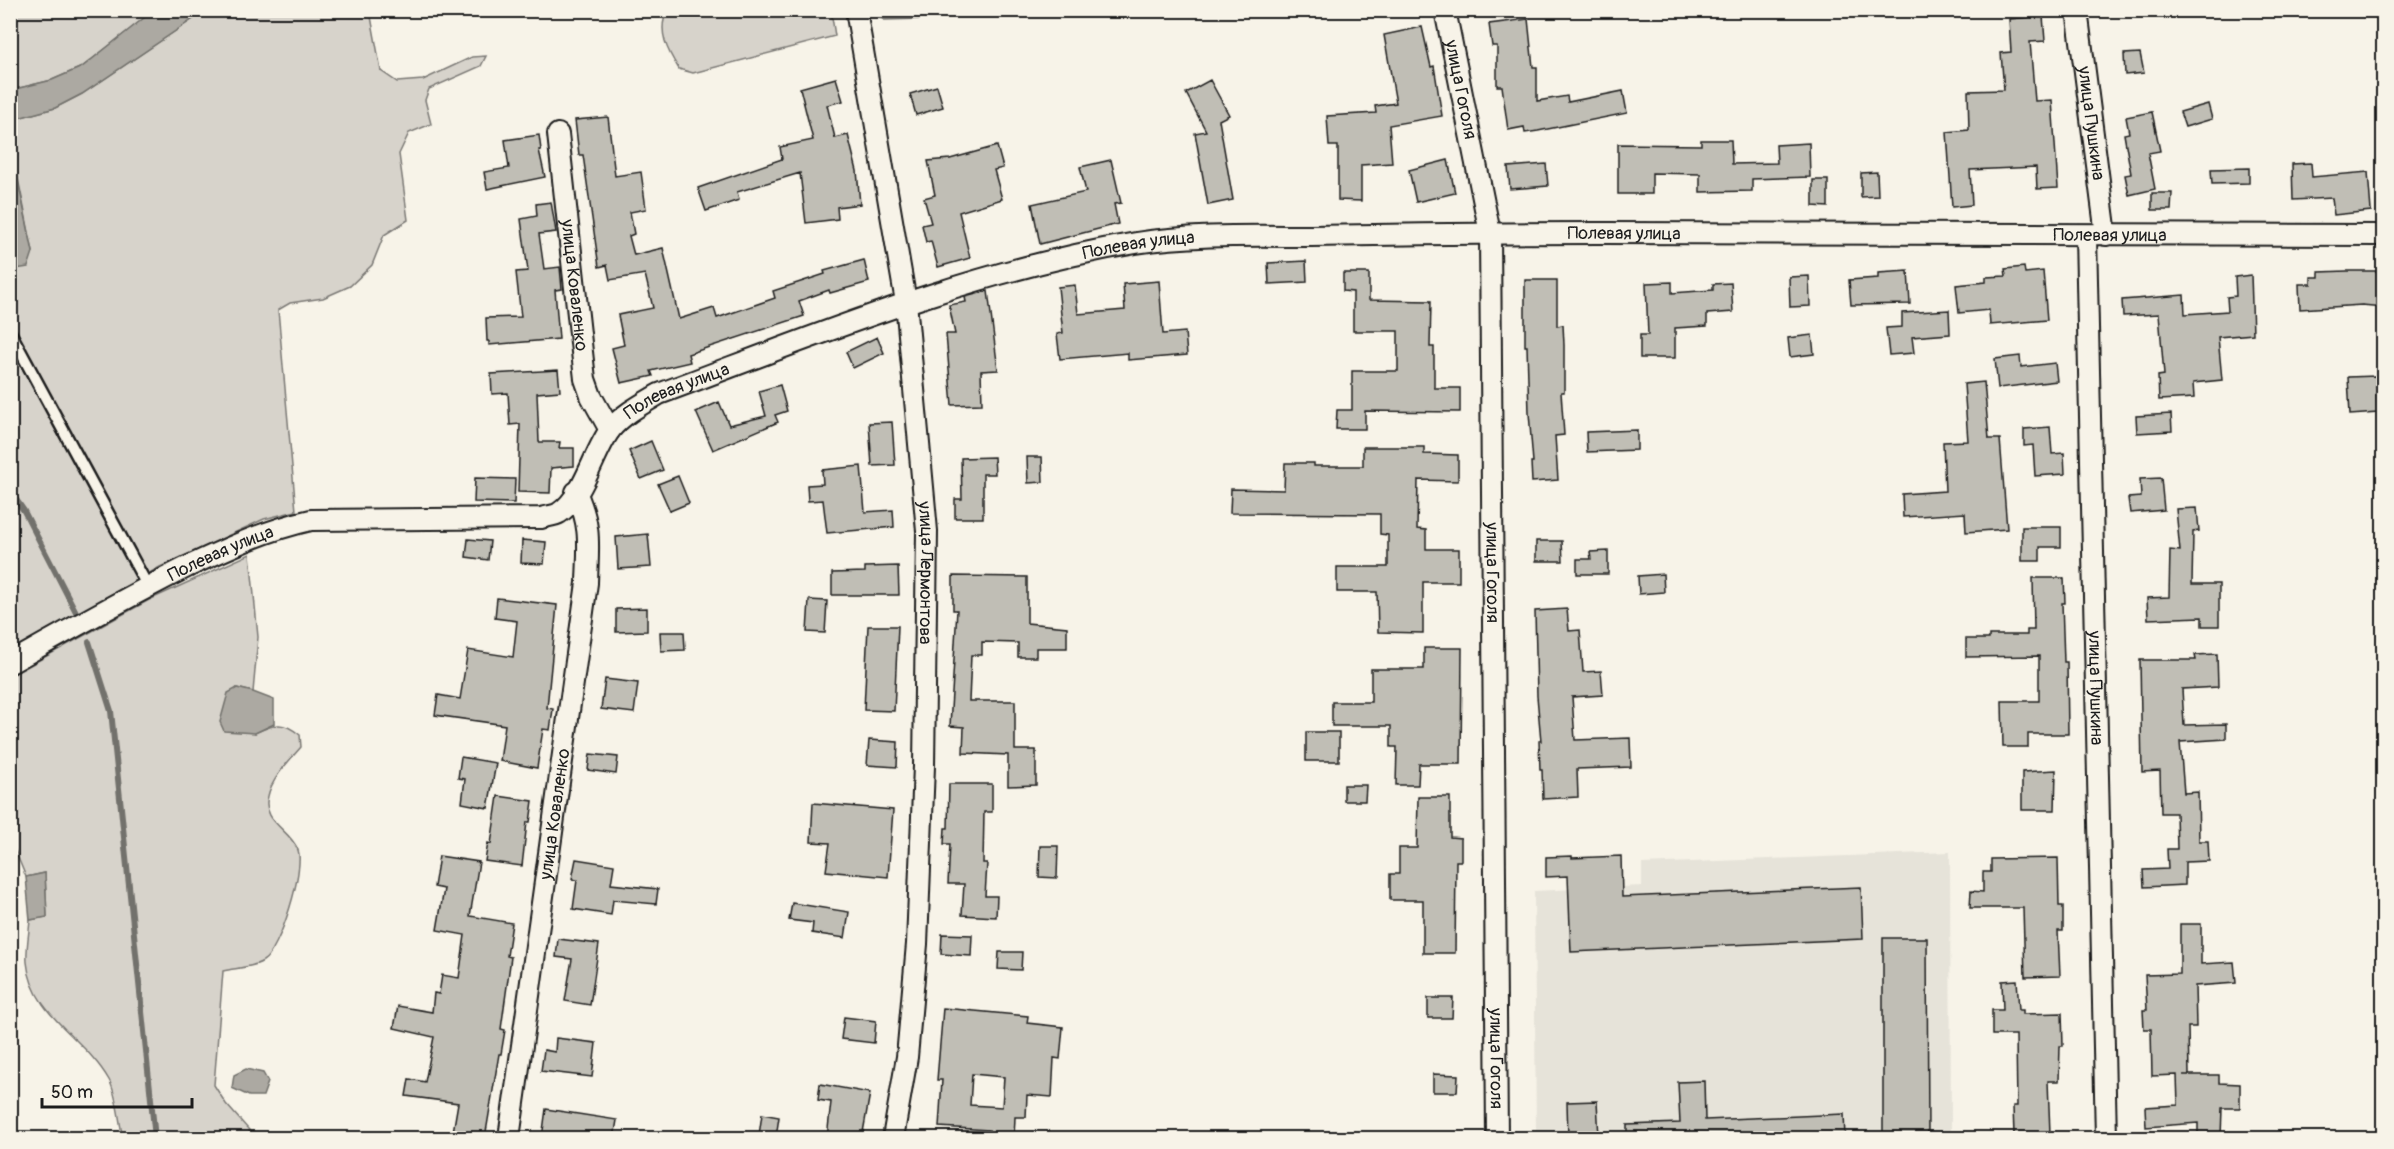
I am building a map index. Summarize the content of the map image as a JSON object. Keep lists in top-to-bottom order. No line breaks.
{"streets":{"street":["улица Гоголя","улица Пушкина","Полевая улица","улица Коваленко","улица Лермонтова"]},"crossings":[["улица Гоголя","Полевая улица"],["улица Пушкина","Полевая улица"],["Полевая улица","улица Коваленко"],["Полевая улица","улица Лермонтова"]],"scale_bar":"50 m"}
